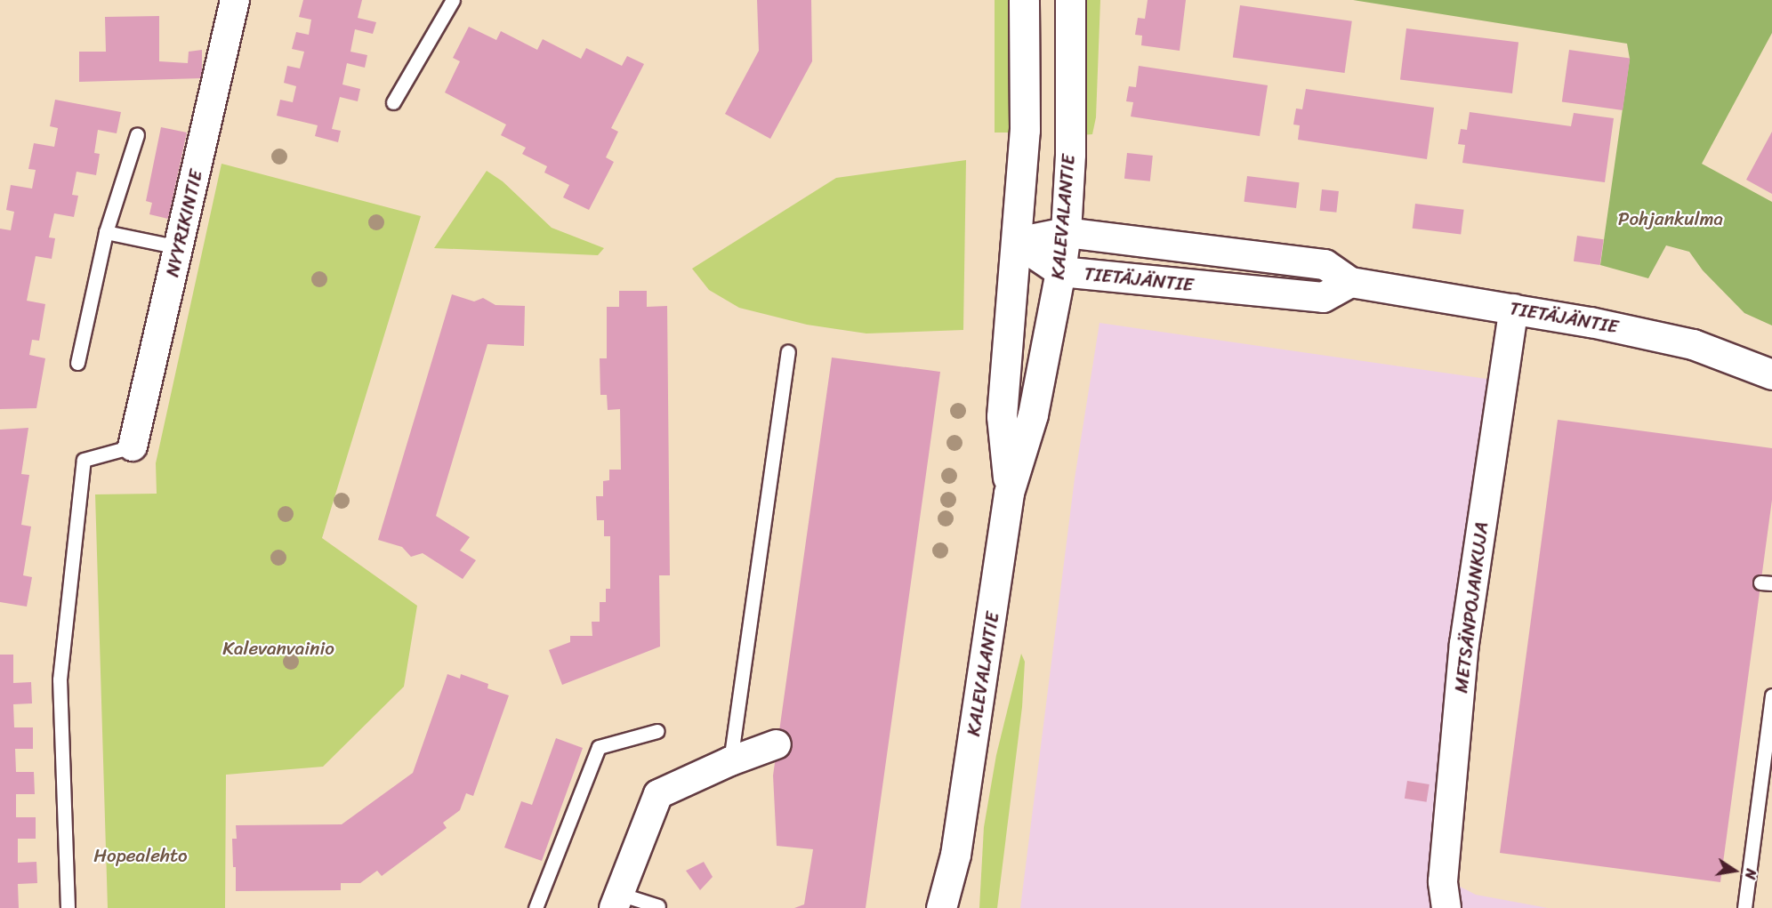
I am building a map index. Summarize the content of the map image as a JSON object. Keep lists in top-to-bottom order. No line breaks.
{"streets":{"main road":["KALEVALANTIE","TIETÄJÄNTIE"],"street":["NYYRIKINTIE","METSÄNPOJANKUJA"]},"crossings":[["KALEVALANTIE","TIETÄJÄNTIE"],["TIETÄJÄNTIE","METSÄNPOJANKUJA"]],"parks":["Pohjankulma","Kalevanvainio","Hopealehto"],"north":"right"}
